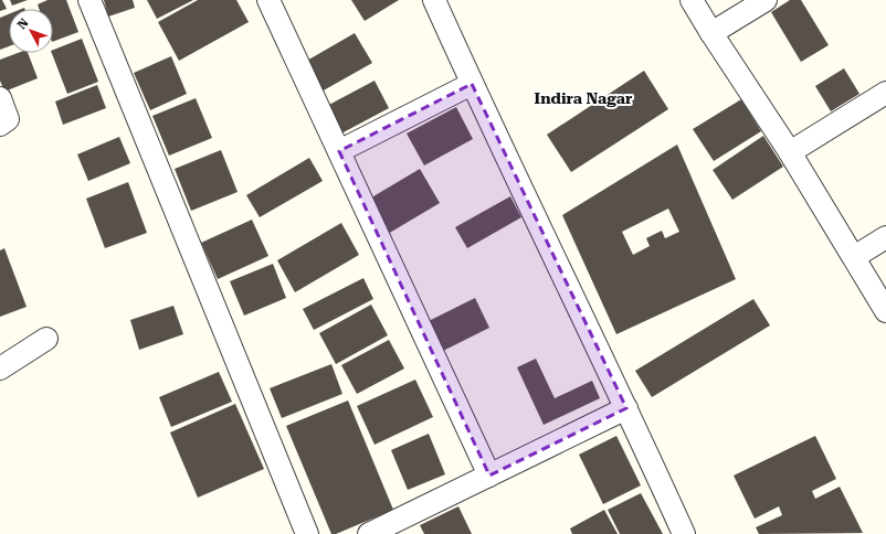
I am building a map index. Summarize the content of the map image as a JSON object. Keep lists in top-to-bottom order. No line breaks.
{"districts":["Indira Nagar"],"north":"top left"}
